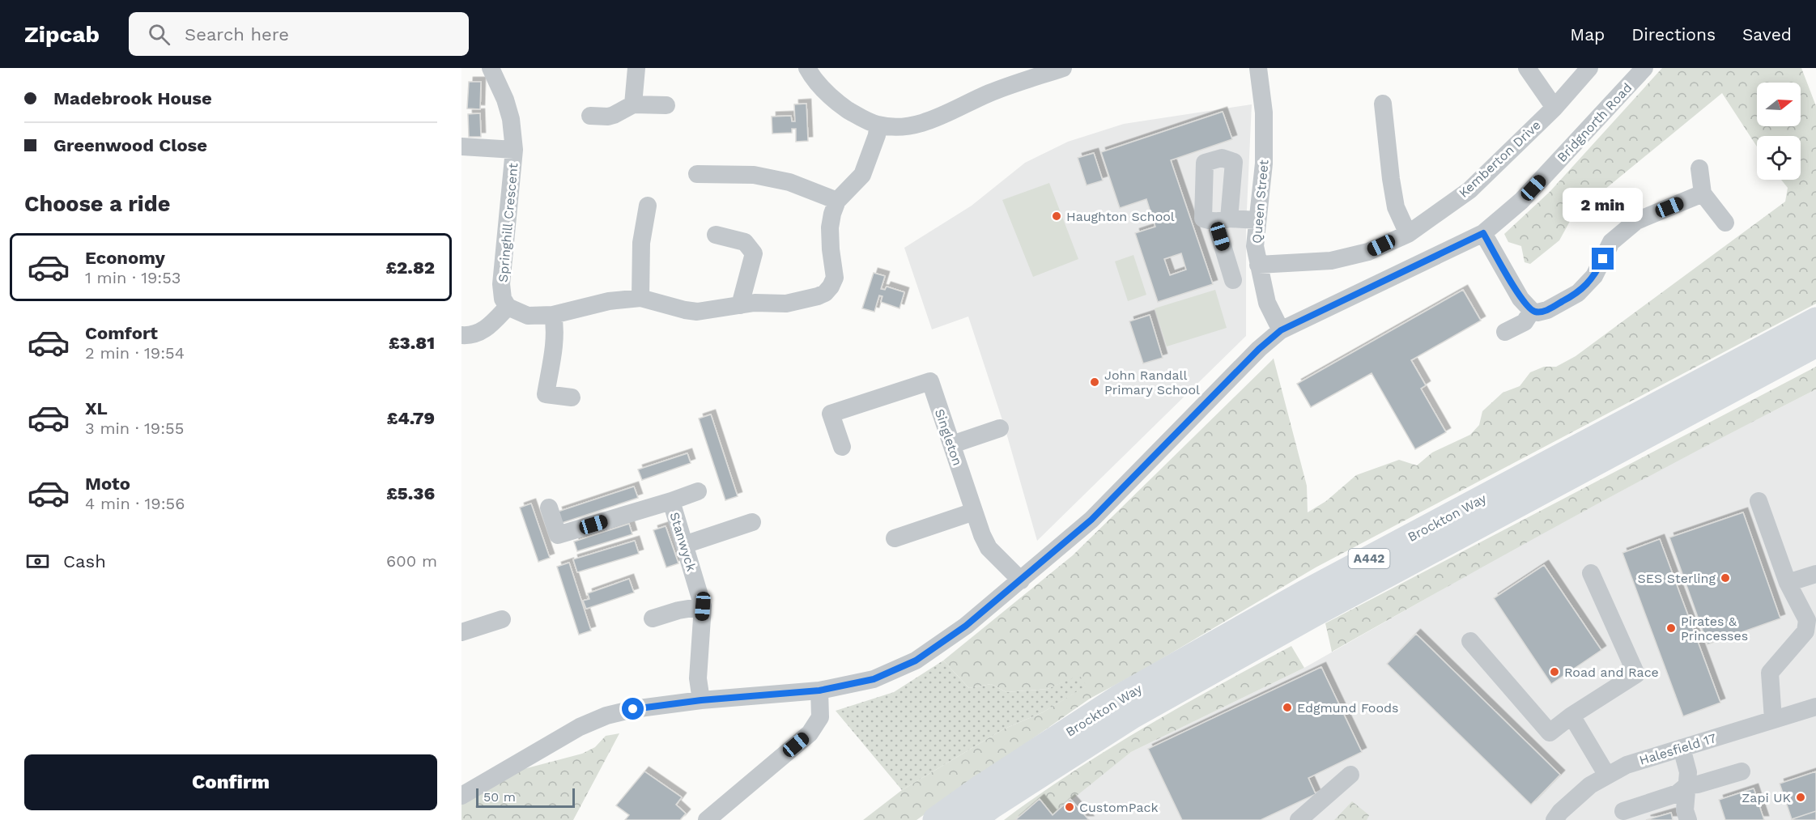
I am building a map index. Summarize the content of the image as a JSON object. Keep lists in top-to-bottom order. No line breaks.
{"streets":{"highway":["Brockton Way","A442"],"street":["Bridgnorth Road","Kemberton Drive","Queen Street","Springhill Crescent","Singleton","Stanwyck","Halesfield 17"]},"crossings":[["Bridgnorth Road","Queen Street"],["Bridgnorth Road","Singleton"],["Bridgnorth Road","Stanwyck"],["Kemberton Drive","Queen Street"]],"places":["Haughton School","John Randall Primary School","SES Sterling","Pirates & Princesses","Road and Race","Edgmund Foods","Zapi UK","CustomPack"],"scale_bar":"50 m","north":"right","page":{"header":"Zipcab","search":"Search here","nav":["Map","Directions","Saved"],"banner":["Madebrook House","Greenwood Close"],"heading":"Choose a ride","bubble":"2 min","list":[{"name":"Economy","note":"1 min · 19:53","value":"£2.82"},{"name":"Comfort","note":"2 min · 19:54","value":"£3.81"},{"name":"XL","note":"3 min · 19:55","value":"£4.79"},{"name":"Moto","note":"4 min · 19:56","value":"£5.36"}],"pay":["Cash","600 m"],"buttons":"Confirm","scale":"50 m"}}
